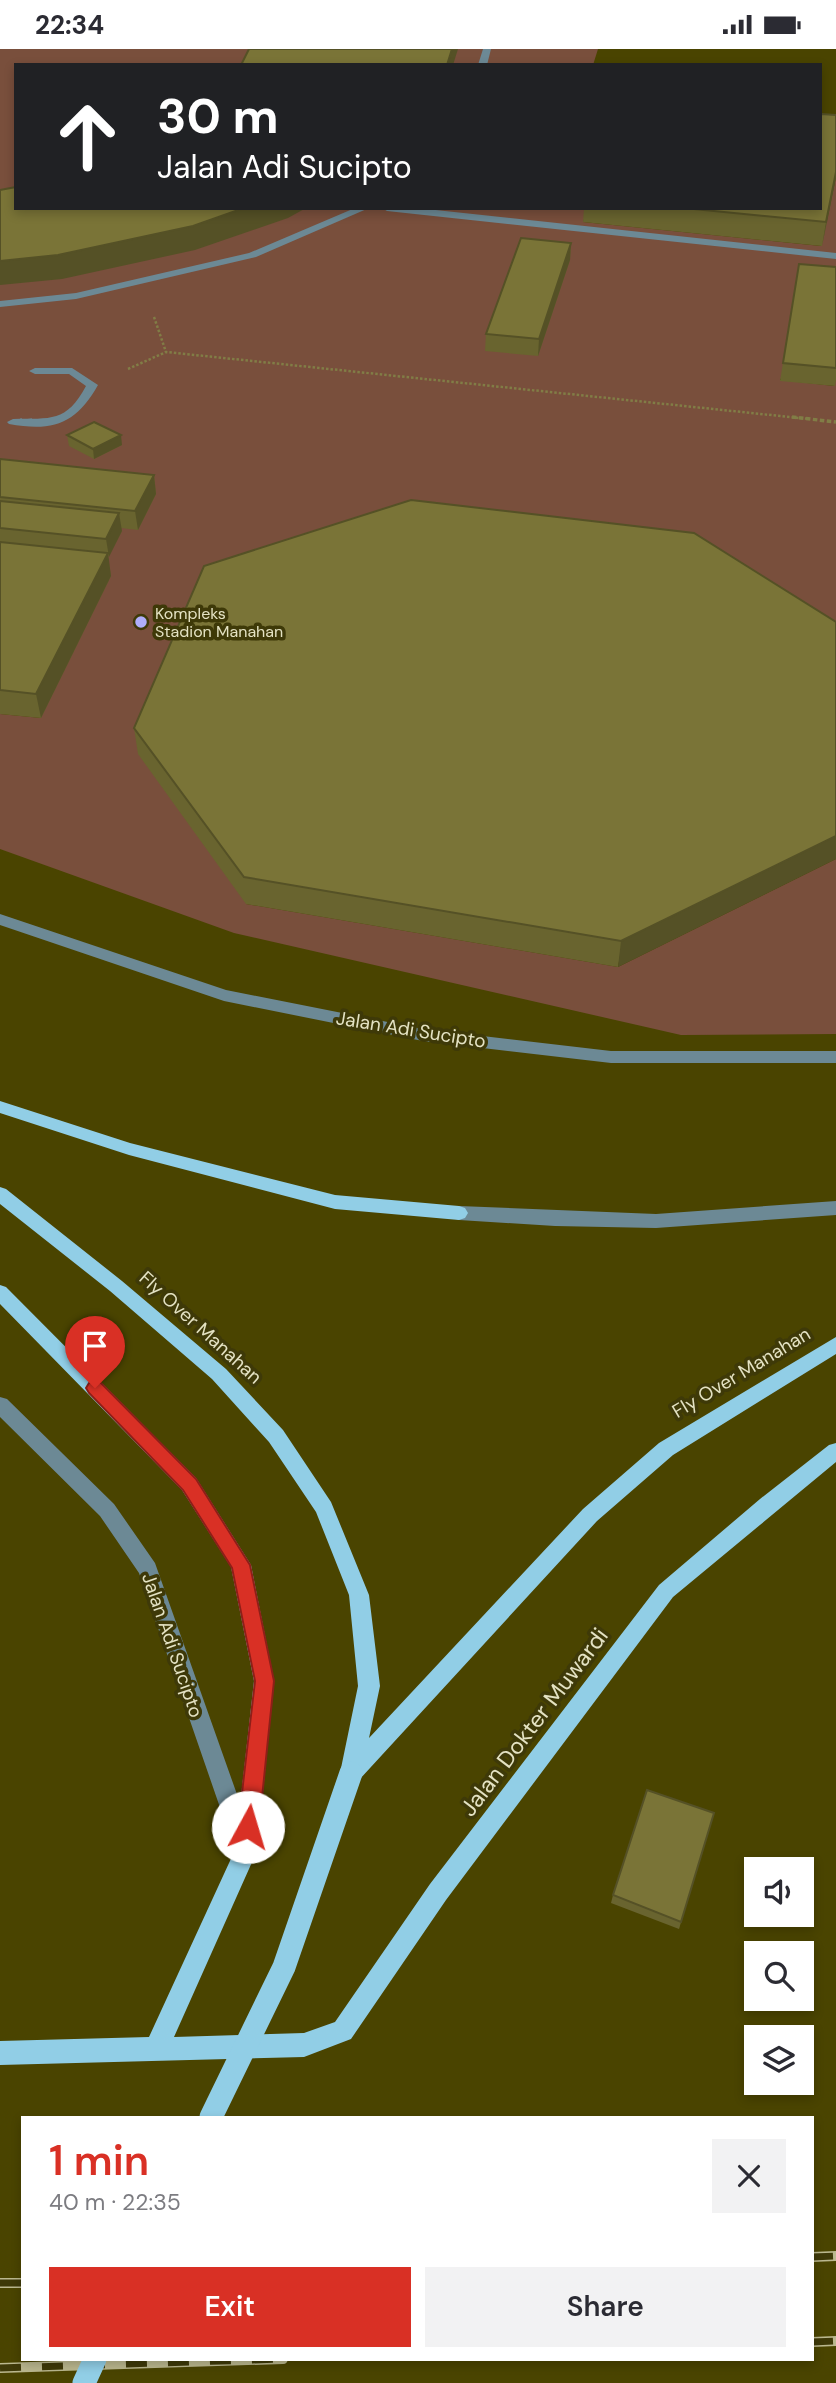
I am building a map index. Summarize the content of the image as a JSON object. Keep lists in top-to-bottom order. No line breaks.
{"streets":{"main road":["Fly Over Manahan","Jalan Dokter Muwardi"],"street":["Jalan Adi Sucipto"]},"places":["Kompleks Stadion Manahan"],"page":{"status":"22:34","turn":["30 m","Jalan Adi Sucipto"],"heading":["1 min","40 m · 22:35"],"buttons":["Exit","Share"]}}
